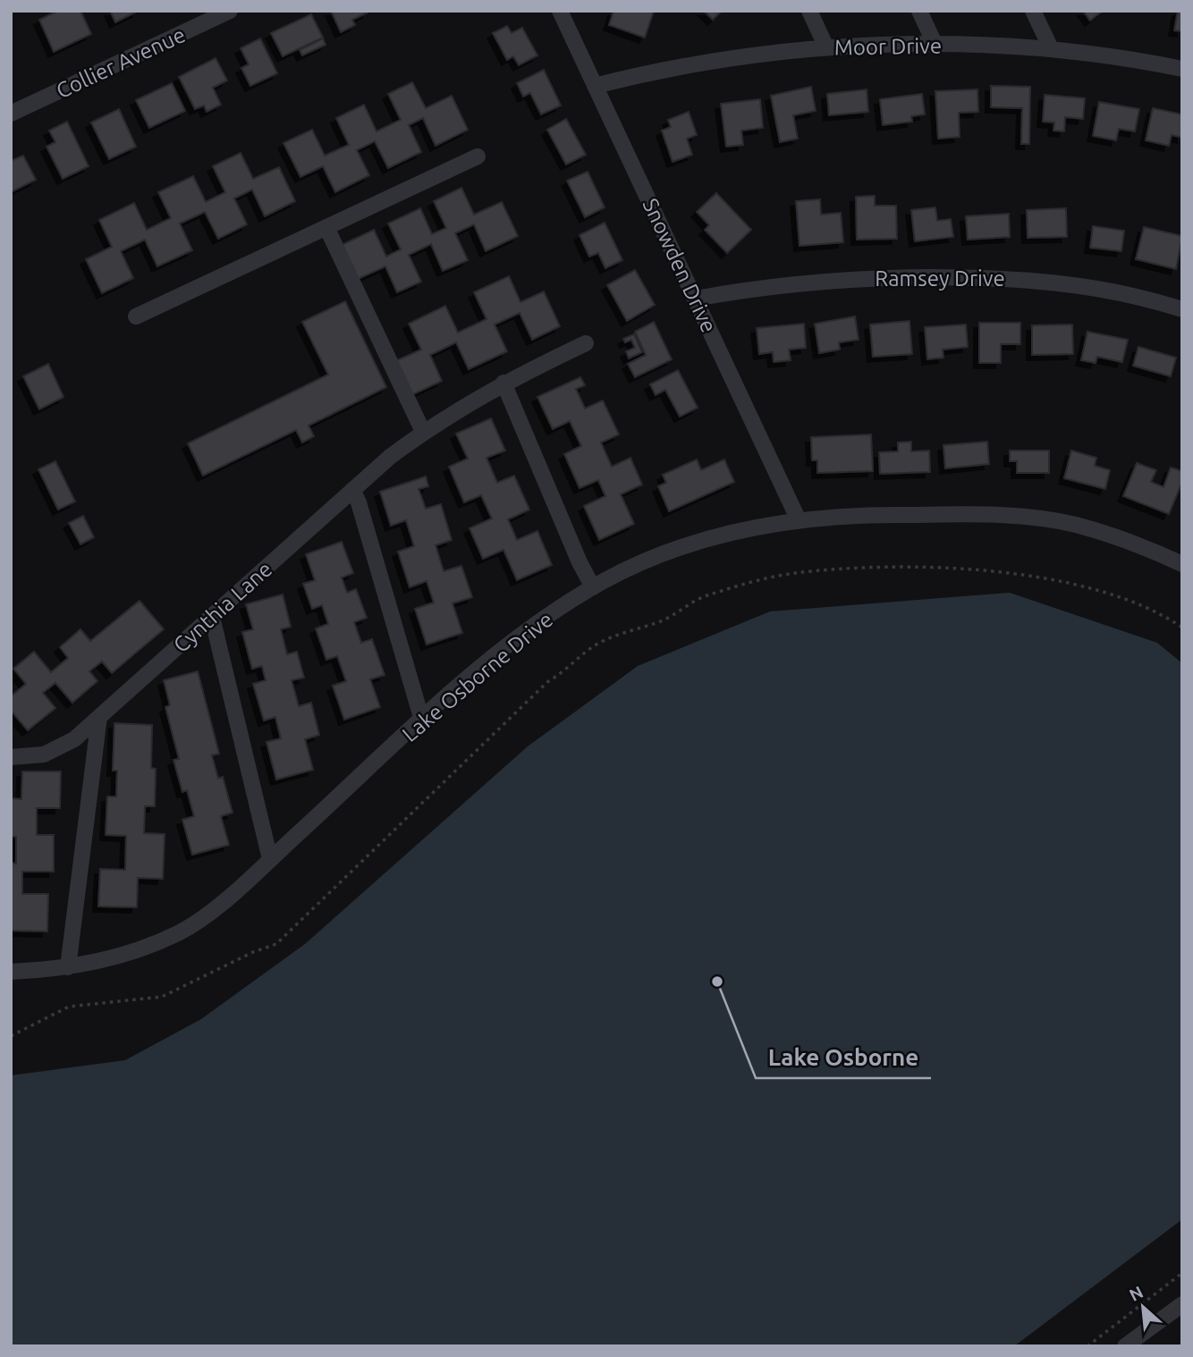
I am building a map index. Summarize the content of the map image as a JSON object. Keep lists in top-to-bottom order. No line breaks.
{"streets":{"street":["Moor Drive","Collier Avenue","Snowden Drive","Ramsey Drive","Cynthia Lane","Lake Osborne Drive"]},"crossings":[["Moor Drive","Snowden Drive"],["Snowden Drive","Ramsey Drive"],["Snowden Drive","Lake Osborne Drive"]],"places":["Lake Osborne"],"north":"top left"}
